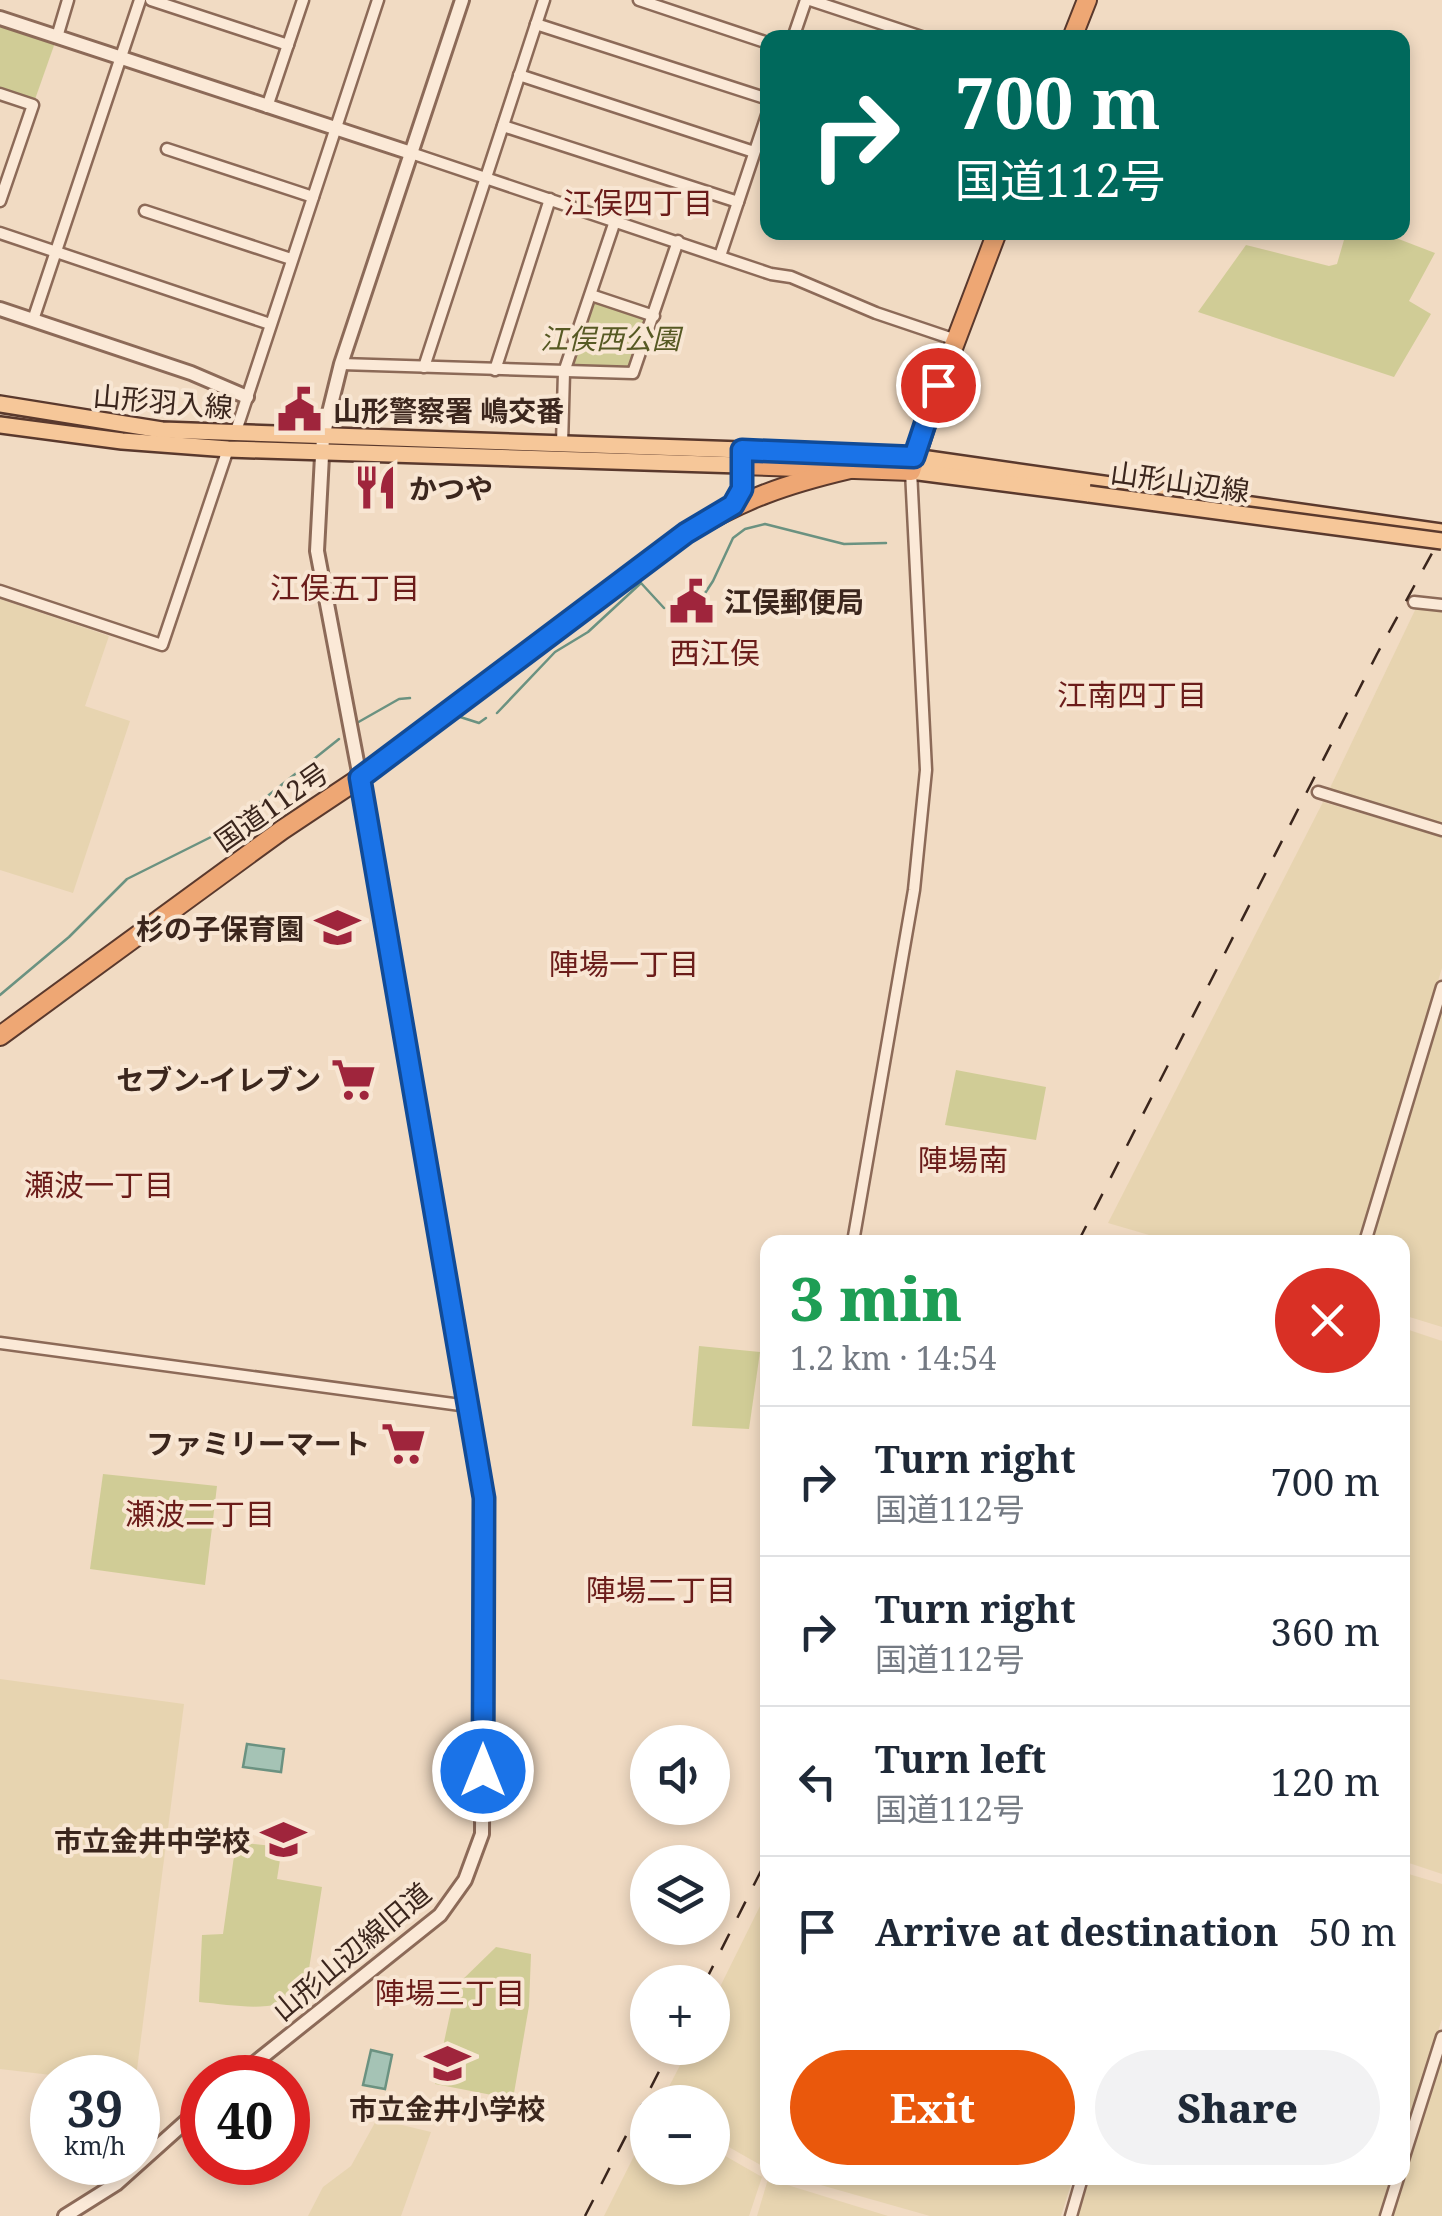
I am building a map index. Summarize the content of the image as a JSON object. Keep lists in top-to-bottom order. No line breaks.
{"streets":{"highway":["国道112号"],"main road":["山形羽入線","山形山辺線"],"street":["山形山辺線旧道"]},"crossings":[["山形羽入線","山形山辺線旧道"],["国道112号","山形山辺線旧道"]],"districts":["江俣四丁目","江俣五丁目","西江俣","江南四丁目","陣場一丁目","陣場南","瀬波一丁目","瀬波二丁目","陣場二丁目","陣場三丁目"],"parks":["江俣西公園"],"places":{"public building":["山形警察署 嶋交番","江俣郵便局"],"restaurant":["かつや"],"school or university":["杉の子保育園","市立金井中学校","市立金井小学校"],"supermarket":["セブン-イレブン","ファミリーマート"]},"page":{"turn":["700 m","国道112号"],"heading":["3 min","1.2 km · 14:54"],"list":[{"name":"Turn right","note":"国道112号","value":"700 m"},{"name":"Turn right","note":"国道112号","value":"360 m"},{"name":"Turn left","note":"国道112号","value":"120 m"},{"name":"Arrive at destination","value":"50 m"}],"map_buttons":["+","−"],"buttons":["Exit","Share"],"speed":"39 km/h","limit":"40"}}
